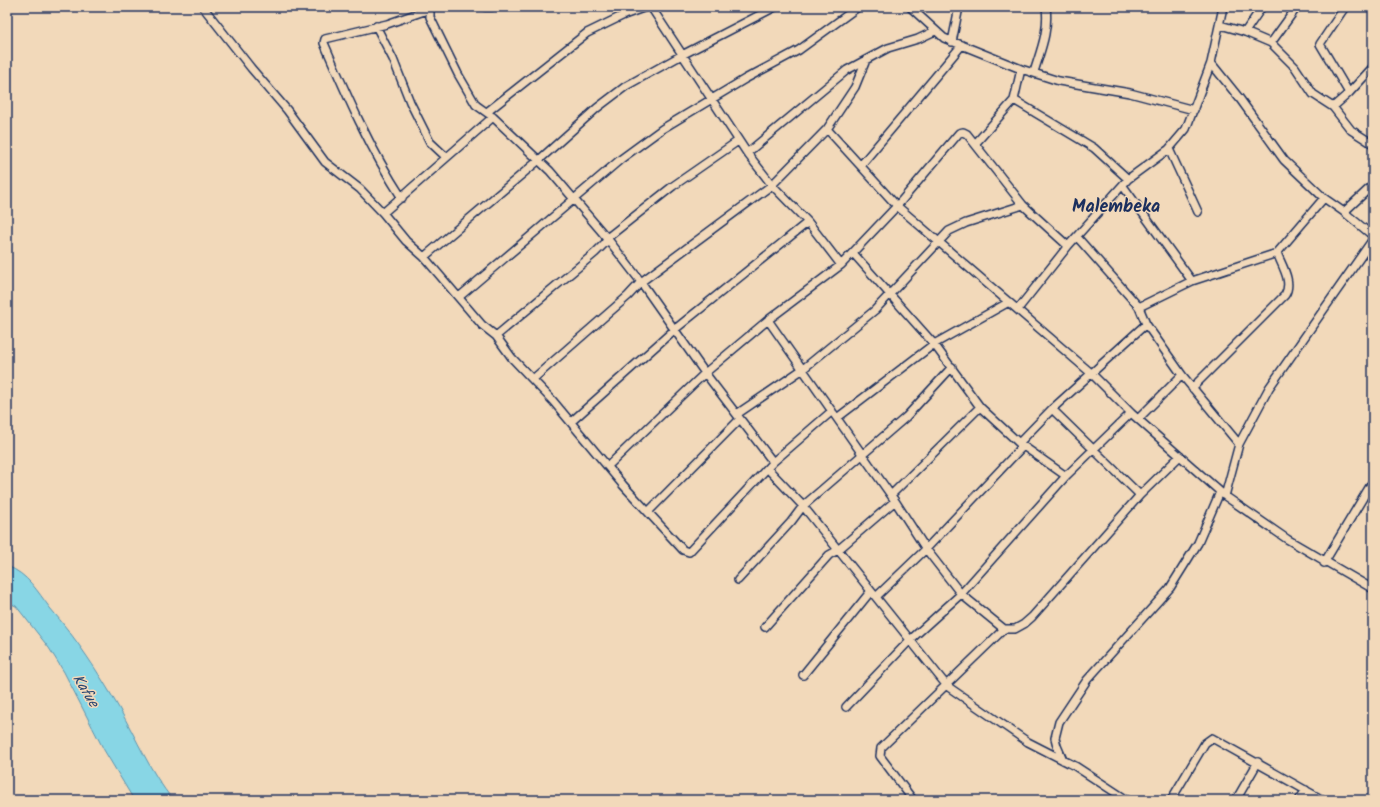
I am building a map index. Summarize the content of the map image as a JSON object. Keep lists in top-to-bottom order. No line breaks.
{"districts":["Malembeka"],"water":["Kafue"]}
